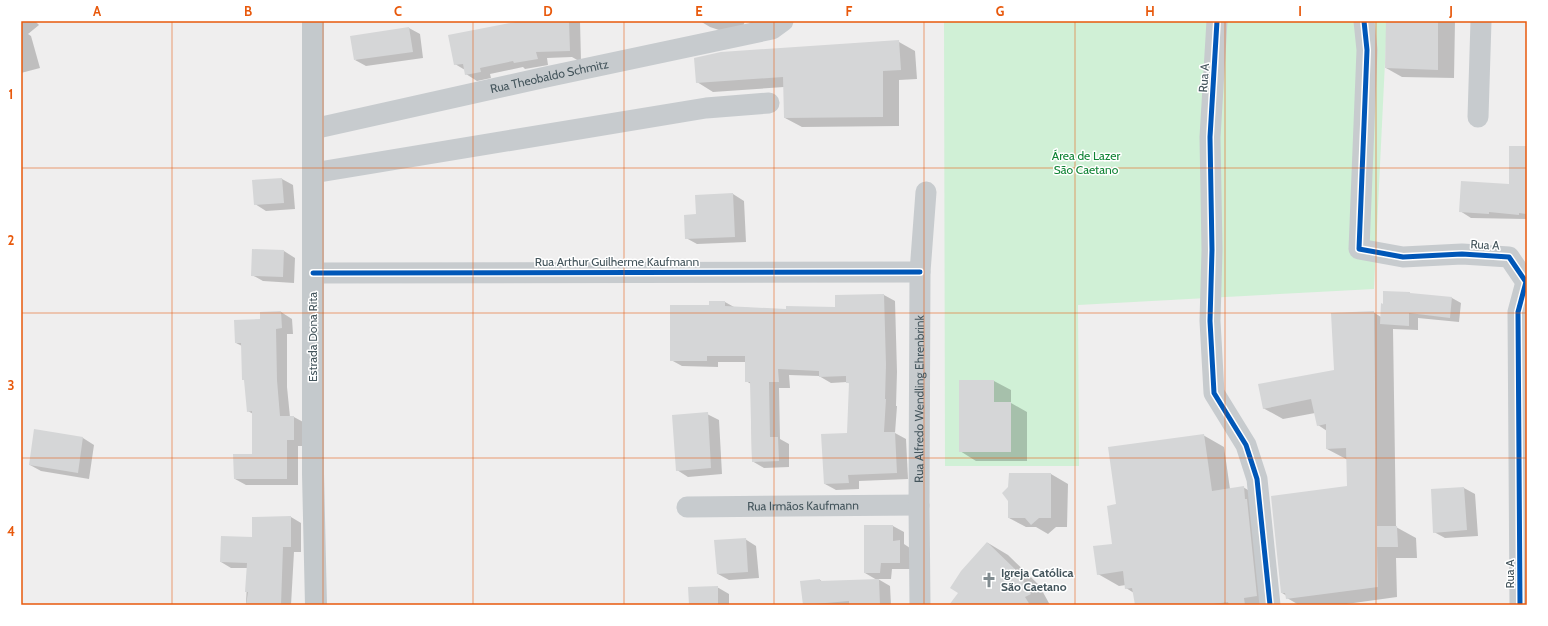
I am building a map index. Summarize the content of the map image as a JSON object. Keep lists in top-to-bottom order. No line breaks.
{"streets":{"main road":["Estrada Dona Rita"],"street":["Rua Theobaldo Schmitz","Rua A","Rua Arthur Guilherme Kaufmann","Rua Alfredo Wendling Ehrenbrink","Rua Irmãos Kaufmann"]},"crossings":[["Rua Theobaldo Schmitz","Estrada Dona Rita"],["Rua Arthur Guilherme Kaufmann","Estrada Dona Rita"],["Rua Arthur Guilherme Kaufmann","Rua Alfredo Wendling Ehrenbrink"],["Rua Alfredo Wendling Ehrenbrink","Rua Irmãos Kaufmann"]],"parks":["Área de Lazer São Caetano"],"places":{"church":["Igreja Católica São Caetano"]},"grid":{"columns":["A","B","C","D","E","F","G","H","I","J"],"rows":["1","2","3","4"]}}
